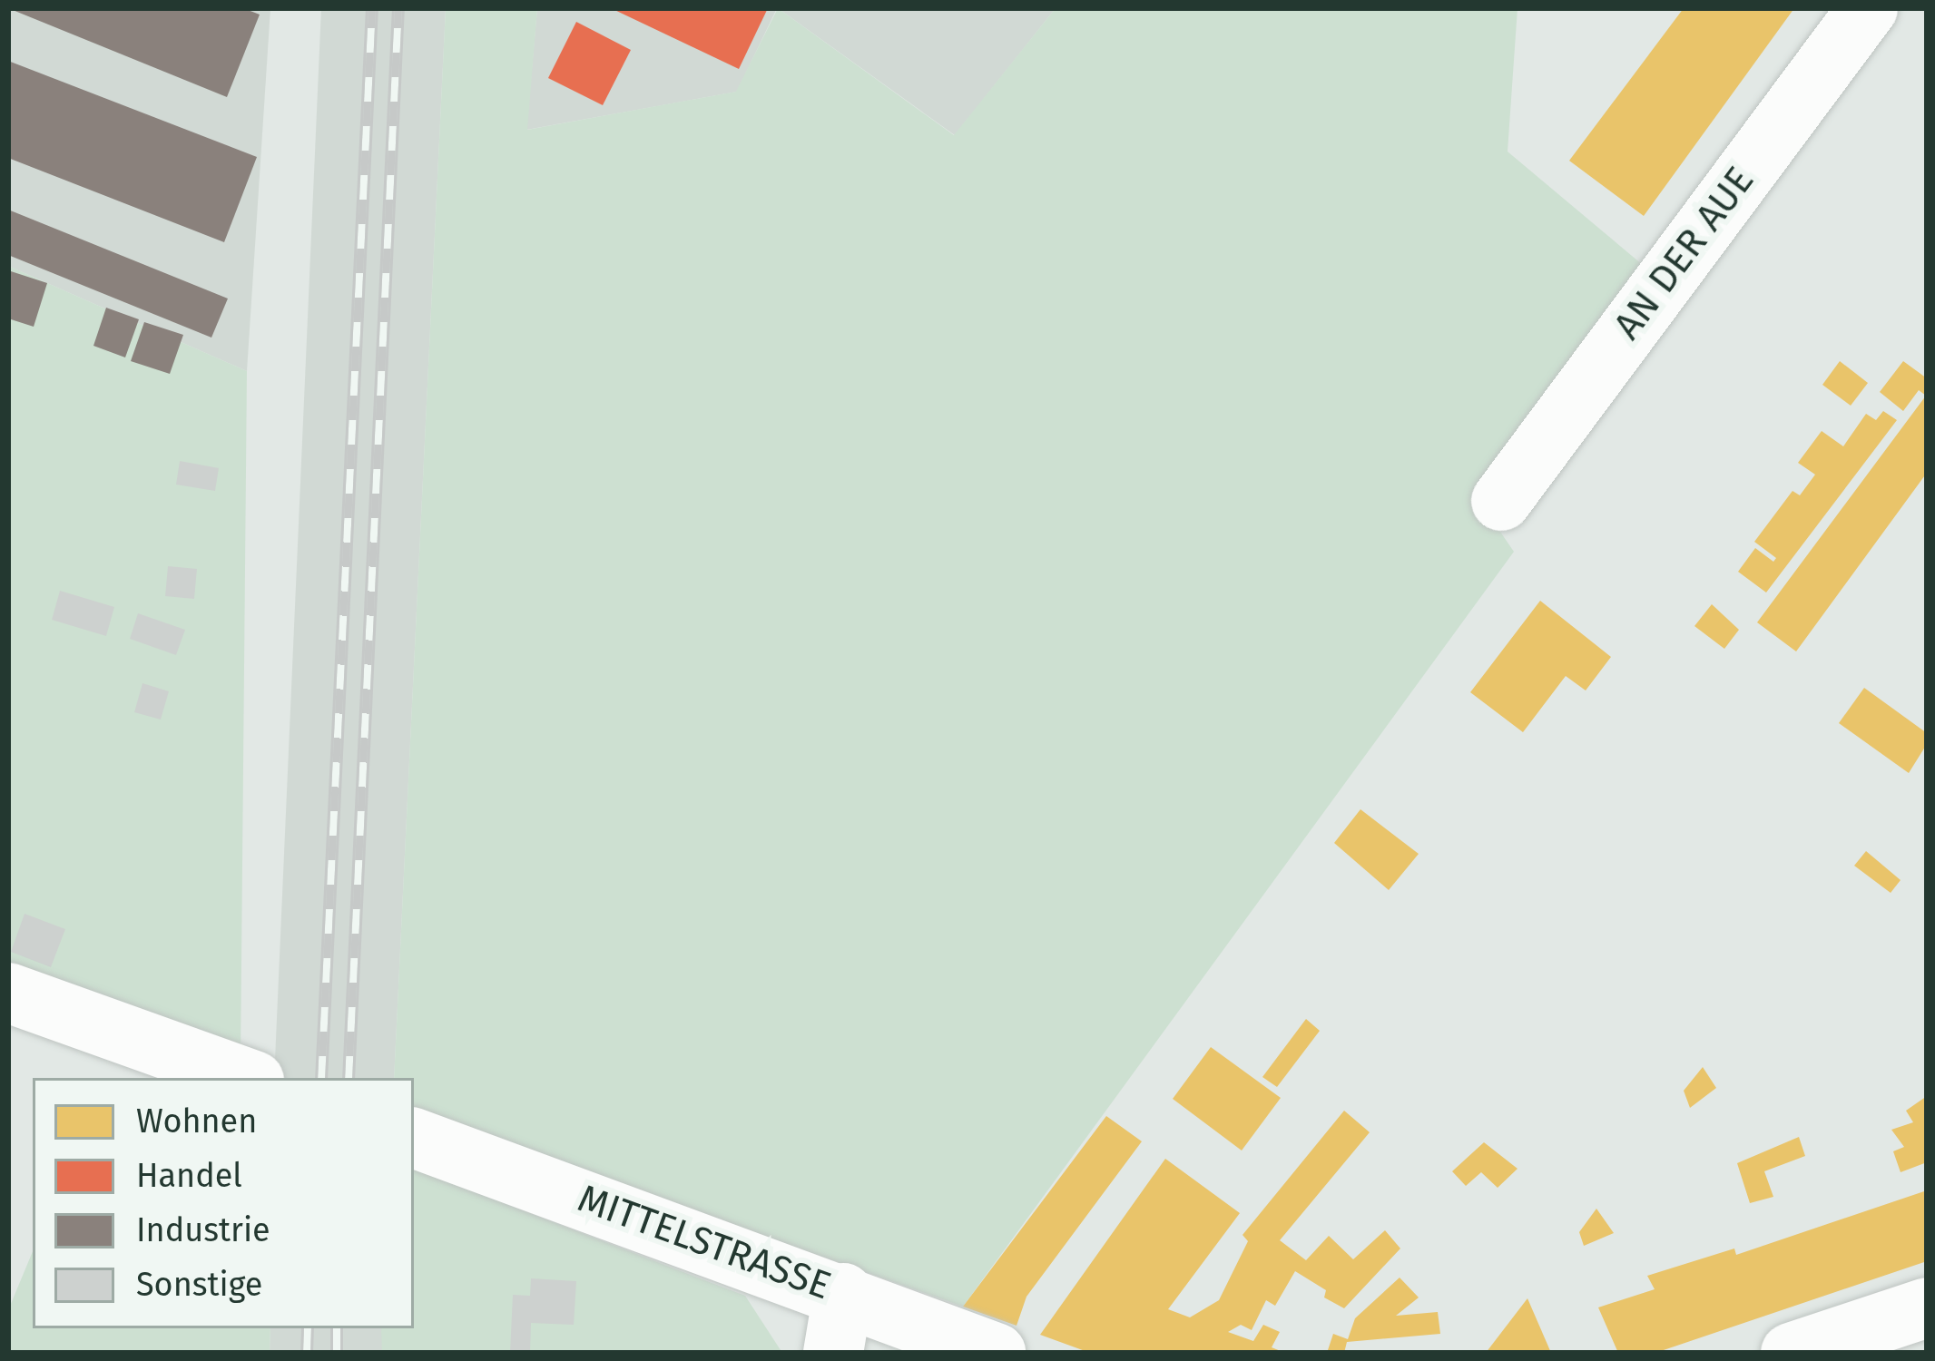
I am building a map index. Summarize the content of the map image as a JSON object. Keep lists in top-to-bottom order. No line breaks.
{"streets":{"street":["AN DER AUE","MITTELSTRASSE"]},"legend":["Wohnen","Handel","Industrie","Sonstige"]}
